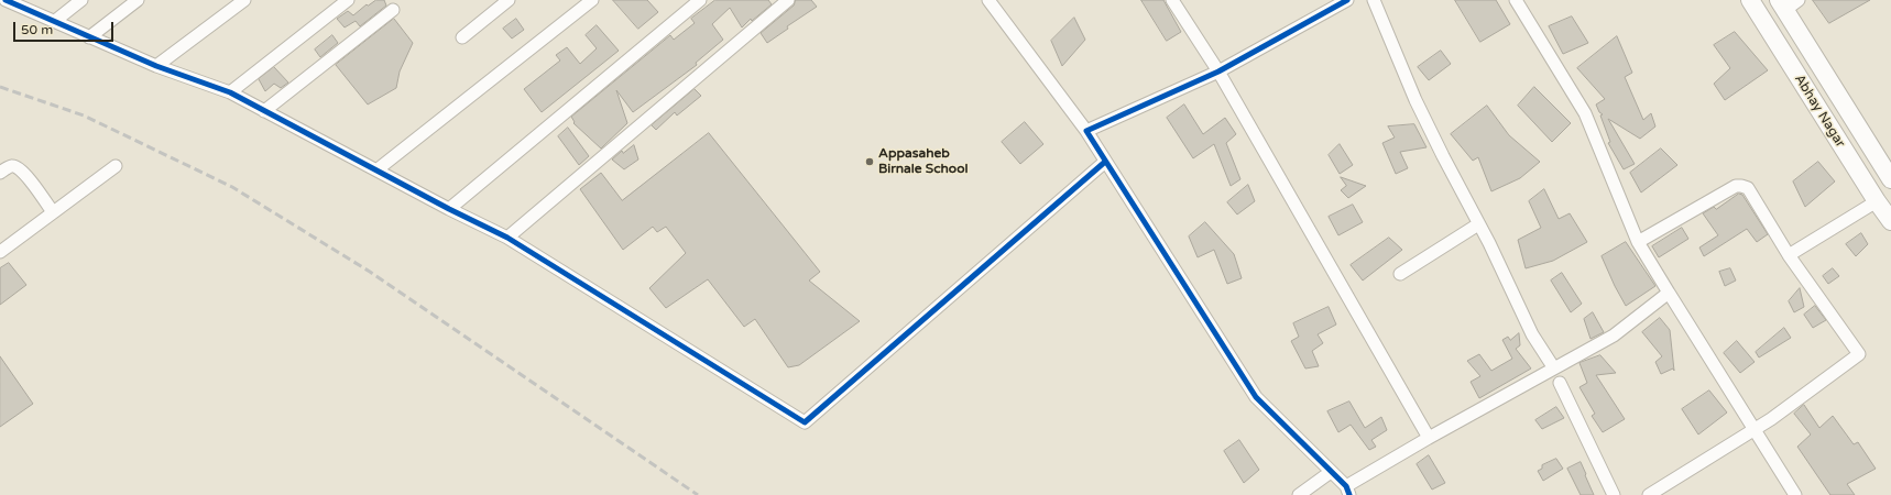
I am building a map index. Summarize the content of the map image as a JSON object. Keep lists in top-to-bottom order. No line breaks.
{"streets":{"main road":["Abhay Nagar"]},"places":["Appasaheb Birnale School"],"scale_bar":"50 m"}
